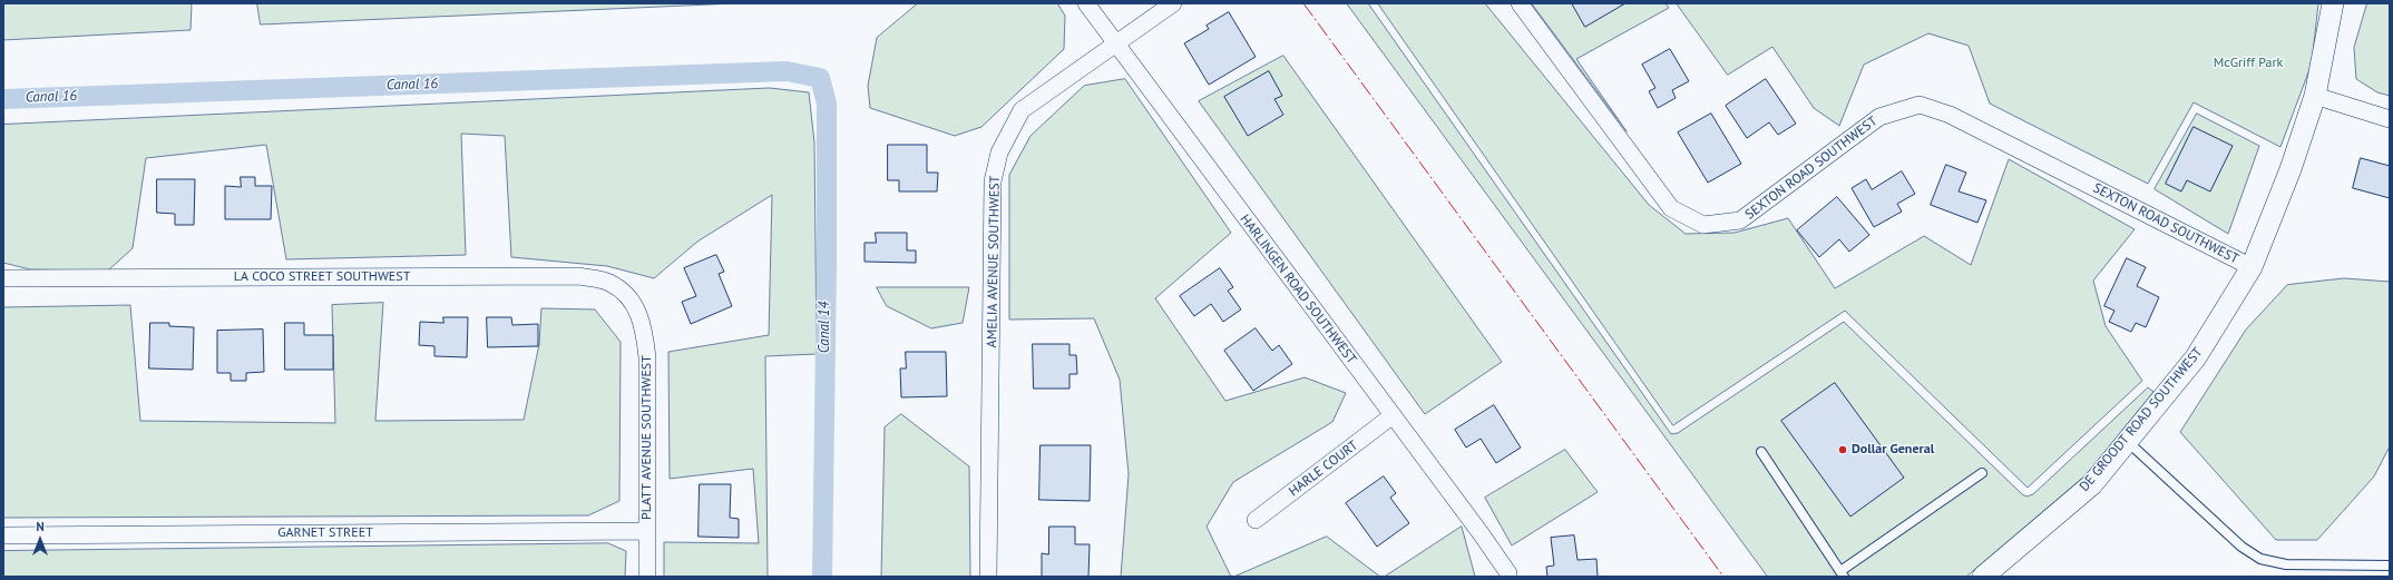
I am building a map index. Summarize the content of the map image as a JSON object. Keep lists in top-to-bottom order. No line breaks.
{"streets":{"street":["SEXTON ROAD SOUTHWEST","AMELIA AVENUE SOUTHWEST","LA COCO STREET SOUTHWEST","HARLINGEN ROAD SOUTHWEST","DE GROODT ROAD SOUTHWEST","PLATT AVENUE SOUTHWEST","HARLE COURT","GARNET STREET"]},"crossings":[["SEXTON ROAD SOUTHWEST","DE GROODT ROAD SOUTHWEST"],["AMELIA AVENUE SOUTHWEST","HARLINGEN ROAD SOUTHWEST"],["LA COCO STREET SOUTHWEST","PLATT AVENUE SOUTHWEST"],["HARLINGEN ROAD SOUTHWEST","HARLE COURT"],["PLATT AVENUE SOUTHWEST","GARNET STREET"]],"water":["Canal 16","Canal 14"],"parks":["McGriff Park"],"places":["Dollar General"],"north":"top"}
